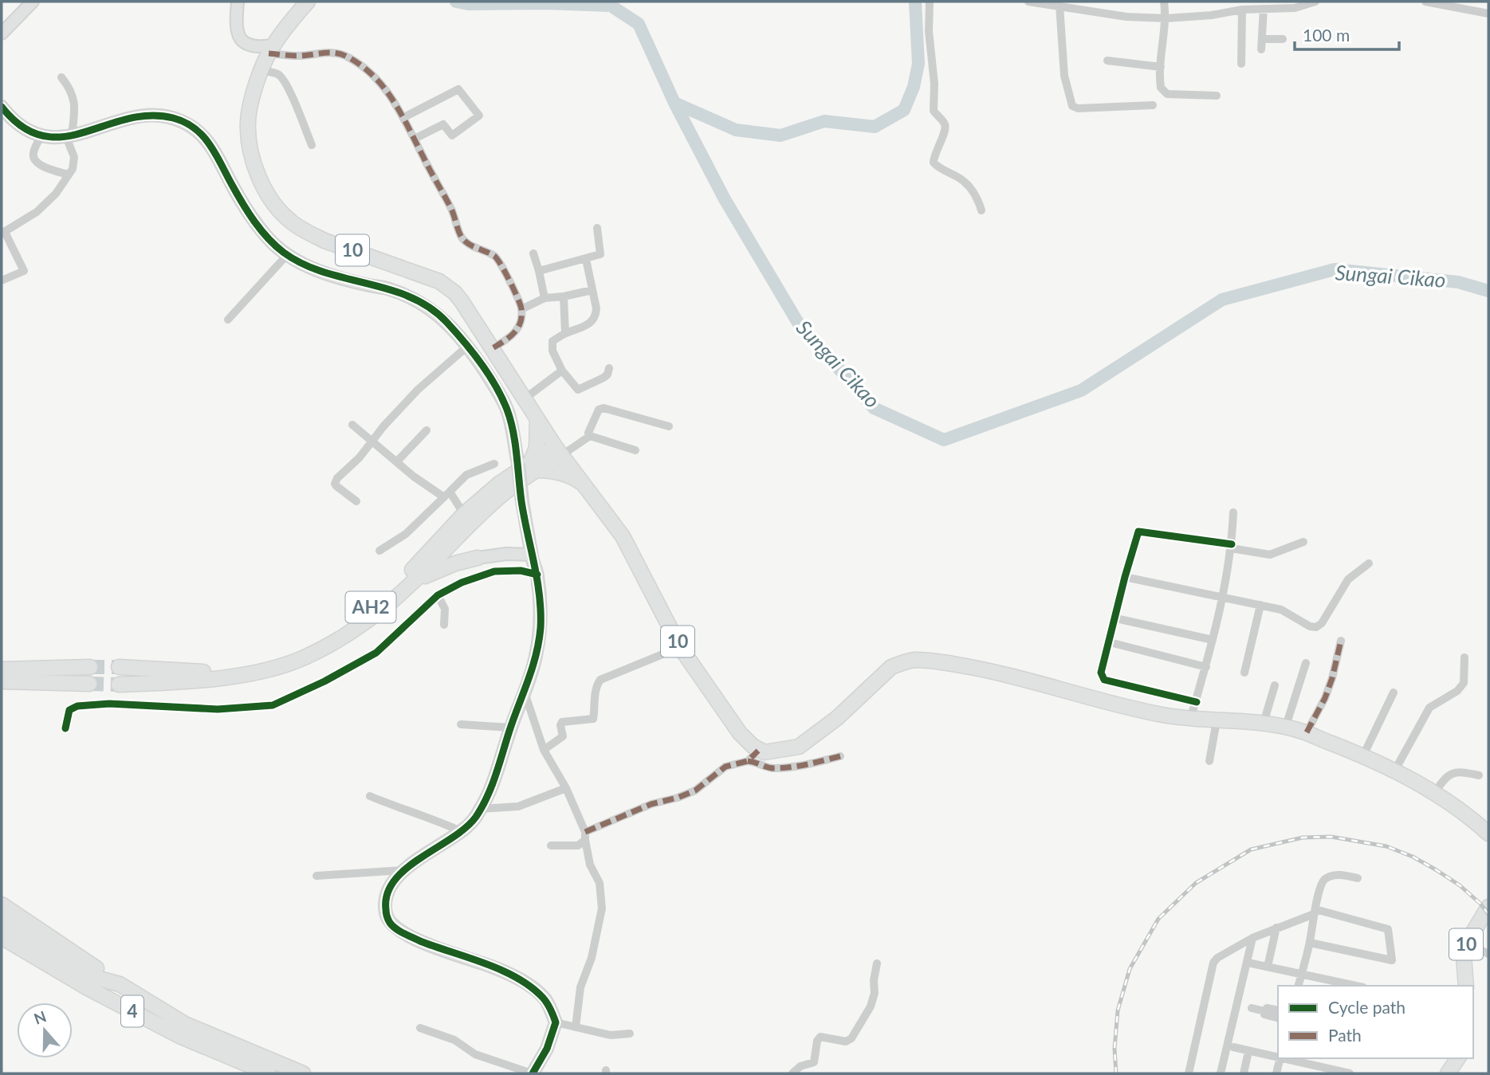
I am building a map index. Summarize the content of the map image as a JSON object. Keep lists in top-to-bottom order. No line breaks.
{"streets":{"highway":["10","AH2","4"]},"crossings":[["10","AH2"]],"water":["Sungai Cikao"],"legend":["Cycle path","Path"],"scale_bar":"100 m","north":"top"}
